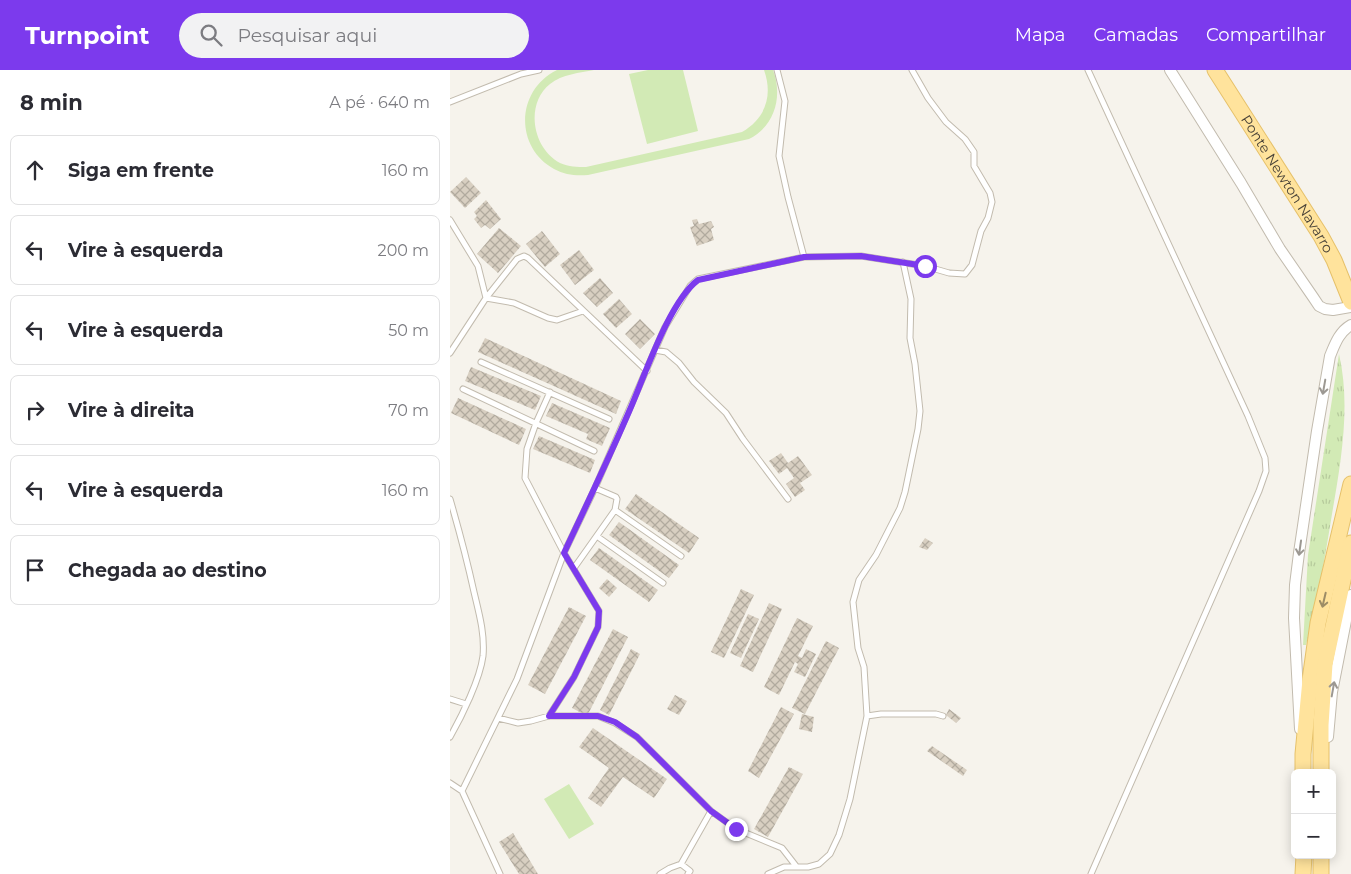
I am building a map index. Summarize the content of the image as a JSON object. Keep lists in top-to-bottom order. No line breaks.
{"streets":{"main road":["Ponte Newton Navarro"]},"page":{"header":"Turnpoint","search":"Pesquisar aqui","nav":["Mapa","Camadas","Compartilhar"],"heading":["8 min","A pé · 640 m"],"list":[["Siga em frente","160 m"],["Vire à esquerda","200 m"],["Vire à esquerda","50 m"],["Vire à direita","70 m"],["Vire à esquerda","160 m"],"Chegada ao destino"],"map_buttons":["+","−"]}}
